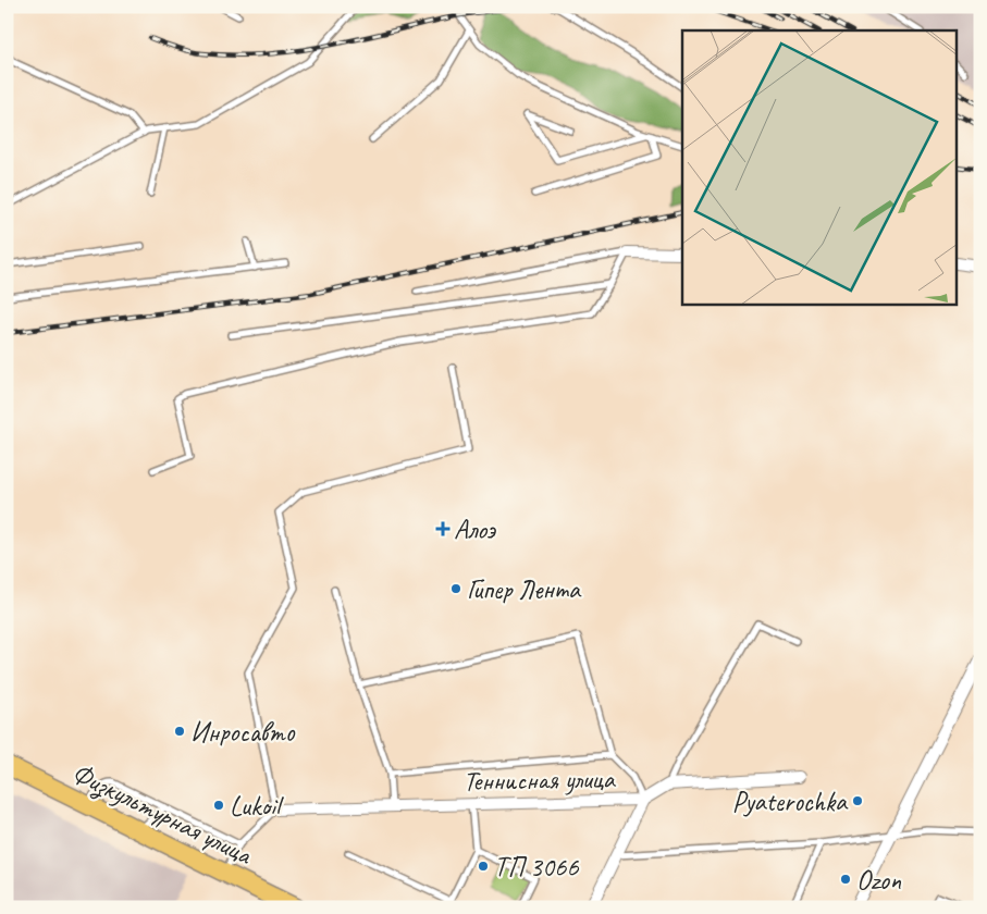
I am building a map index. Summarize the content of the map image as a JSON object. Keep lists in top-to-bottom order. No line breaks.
{"streets":{"main road":["Физкультурная улица"],"street":["Теннисная улица"]},"places":{"health":["Алоэ"],"other":["Гипер Лента","Инросавто","Pyaterochka","Lukoil","ТП 3066","Ozon"]}}
